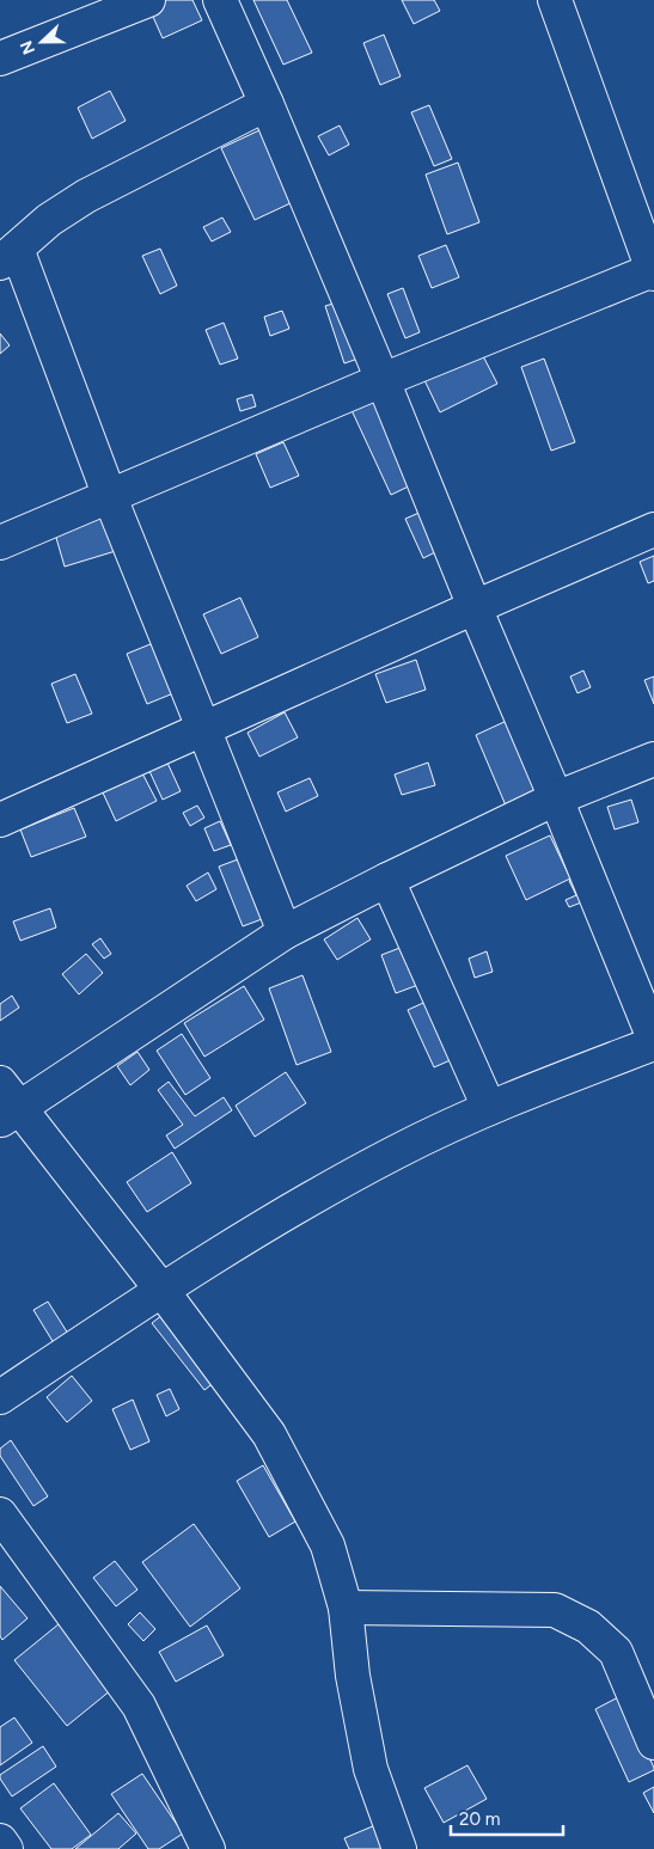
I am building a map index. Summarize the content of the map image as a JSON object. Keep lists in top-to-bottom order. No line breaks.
{"scale_bar":"20 m","north":"left"}
